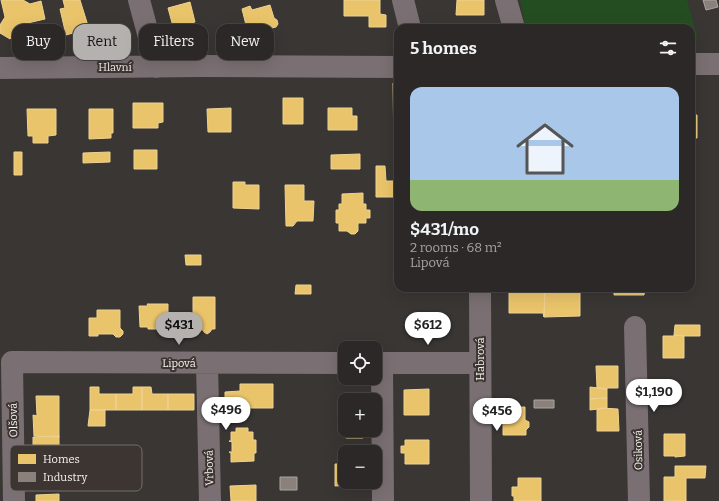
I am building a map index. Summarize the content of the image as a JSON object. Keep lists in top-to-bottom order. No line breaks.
{"streets":{"street":["Hlavní","Habrová","Lipová","Olšová","Osiková","Vrbová"]},"crossings":[["Lipová","Olšová"],["Lipová","Vrbová"]],"legend":["Homes","Industry"],"page":{"chip":["Buy","Rent","Filters","New"],"heading":"5 homes","list":[{"name":"$431/mo","note":"2 rooms · 68 m² · Lipová"}],"price":["$431","$612","$1,190","$496","$456"],"map_buttons":["+","−"]}}
